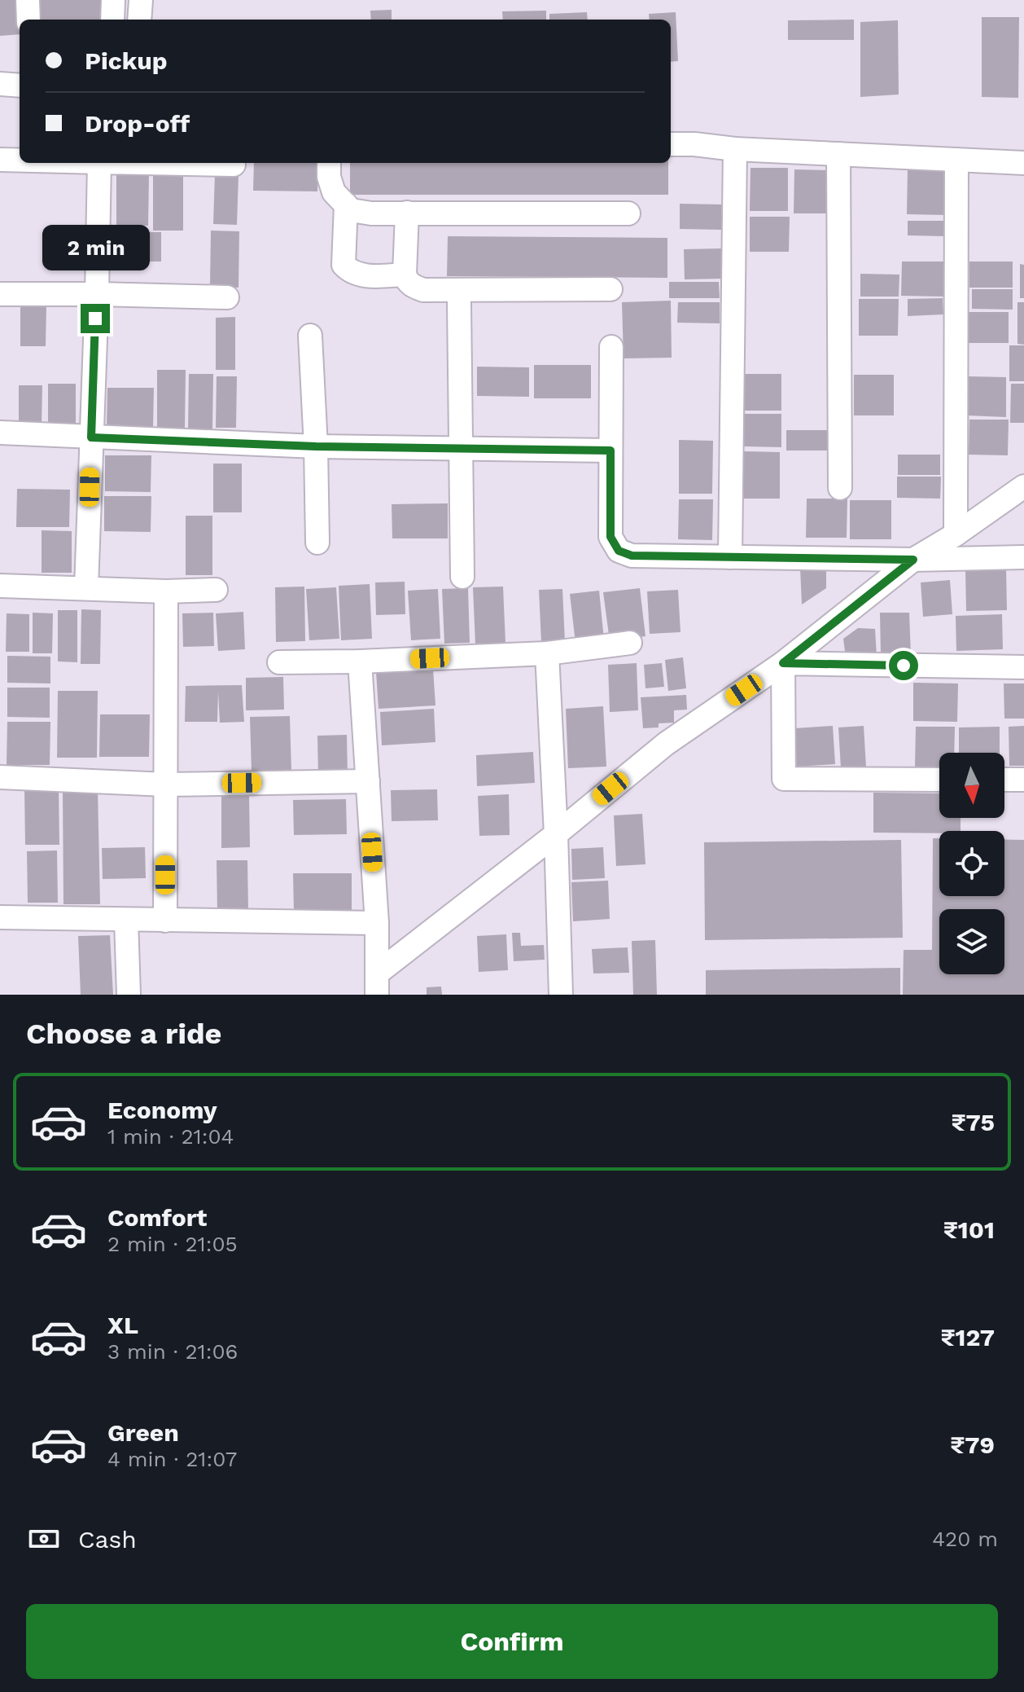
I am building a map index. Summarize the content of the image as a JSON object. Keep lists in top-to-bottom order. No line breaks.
{"north":"bottom","page":{"banner":["Pickup","Drop-off"],"bubble":"2 min","heading":"Choose a ride","list":[{"name":"Economy","note":"1 min · 21:04","value":"₹75"},{"name":"Comfort","note":"2 min · 21:05","value":"₹101"},{"name":"XL","note":"3 min · 21:06","value":"₹127"},{"name":"Green","note":"4 min · 21:07","value":"₹79"}],"pay":["Cash","420 m"],"buttons":"Confirm"}}
